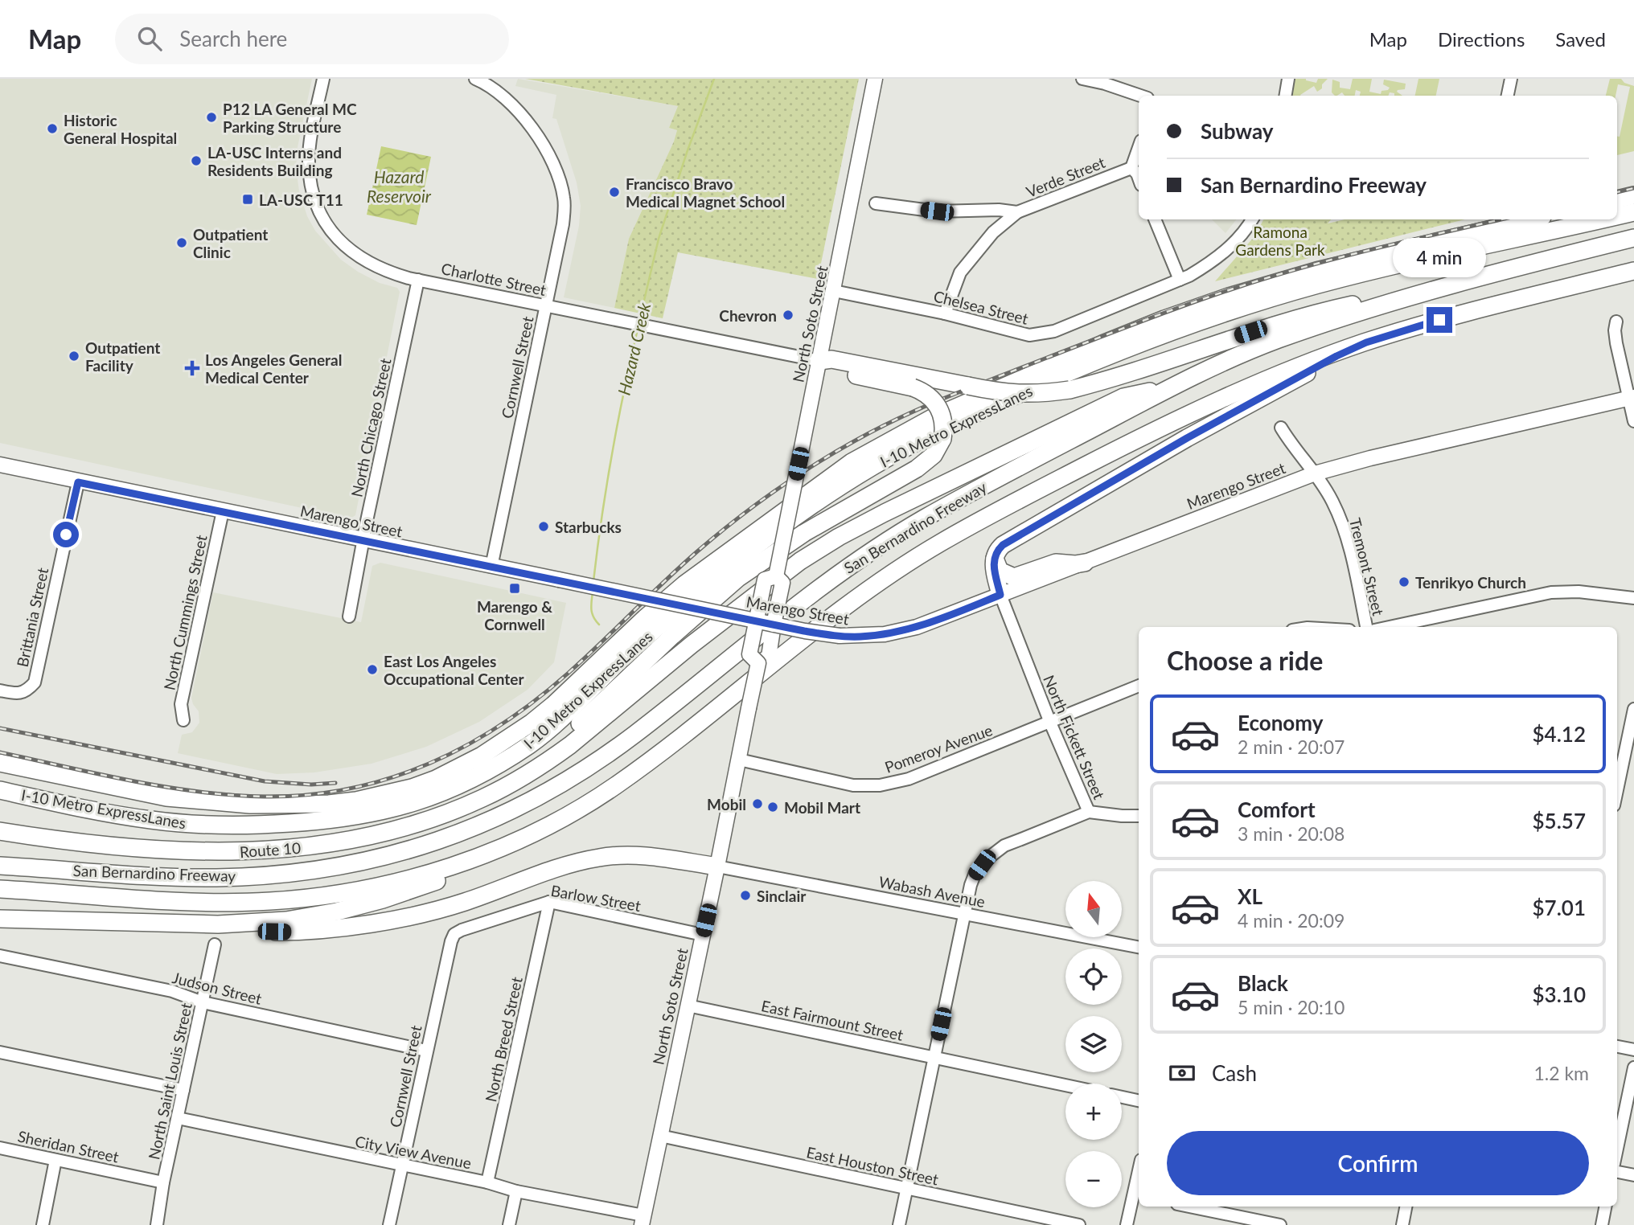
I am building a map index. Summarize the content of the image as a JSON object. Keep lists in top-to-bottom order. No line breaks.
{"streets":{"highway":["I-10 Metro ExpressLanes","San Bernardino Freeway","Route 10"],"main road":["North Soto Street","Marengo Street"],"street":["Verde Street","Charlotte Street","Chelsea Street","Cornwell Street","North Chicago Street","Tremont Street","North Cummings Street","Brittania Street","North Fickett Street","Pomeroy Avenue","Wabash Avenue","Barlow Street","Judson Street","East Fairmount Street","North Breed Street","North Saint Louis Street","Sheridan Street","City View Avenue","East Houston Street"]},"crossings":[["Charlotte Street","North Soto Street"],["Charlotte Street","Cornwell Street"],["Charlotte Street","North Chicago Street"],["Chelsea Street","North Soto Street"],["North Soto Street","Marengo Street"],["North Soto Street","Pomeroy Avenue"],["North Soto Street","Wabash Avenue"],["North Soto Street","Barlow Street"],["North Soto Street","East Fairmount Street"],["North Soto Street","City View Avenue"],["North Soto Street","East Houston Street"],["Cornwell Street","Marengo Street"],["Cornwell Street","Barlow Street"],["Cornwell Street","Judson Street"],["Cornwell Street","City View Avenue"],["North Chicago Street","Marengo Street"],["Marengo Street","Tremont Street"],["Marengo Street","North Cummings Street"],["Marengo Street","Brittania Street"],["Marengo Street","North Fickett Street"],["North Fickett Street","Pomeroy Avenue"],["North Fickett Street","Wabash Avenue"],["North Fickett Street","East Fairmount Street"],["North Fickett Street","East Houston Street"],["Barlow Street","North Breed Street"],["Judson Street","North Saint Louis Street"],["North Breed Street","City View Avenue"],["North Saint Louis Street","Sheridan Street"],["North Saint Louis Street","City View Avenue"]],"water":["Hazard Reservoir","Hazard Creek"],"parks":["Ramona Gardens Park"],"places":{"other":["P12 LA General MC Parking Structure","Historic General Hospital","LA-USC Interns and Residents Building","Francisco Bravo Medical Magnet School","Outpatient Clinic","Chevron","Outpatient Facility","Starbucks","Tenrikyo Church","East Los Angeles Occupational Center","Mobil","Mobil Mart","Sinclair"],"transit":["LA-USC T11","Marengo & Cornwell"],"health":["Los Angeles General Medical Center"]},"north":"top","page":{"header":"Map","search":"Search here","nav":["Map","Directions","Saved"],"banner":["Subway","San Bernardino Freeway"],"bubble":"4 min","heading":"Choose a ride","list":[{"name":"Economy","note":"2 min · 20:07","value":"$4.12"},{"name":"Comfort","note":"3 min · 20:08","value":"$5.57"},{"name":"XL","note":"4 min · 20:09","value":"$7.01"},{"name":"Black","note":"5 min · 20:10","value":"$3.10"}],"map_buttons":["+","−"],"pay":["Cash","1.2 km"],"buttons":"Confirm"}}
